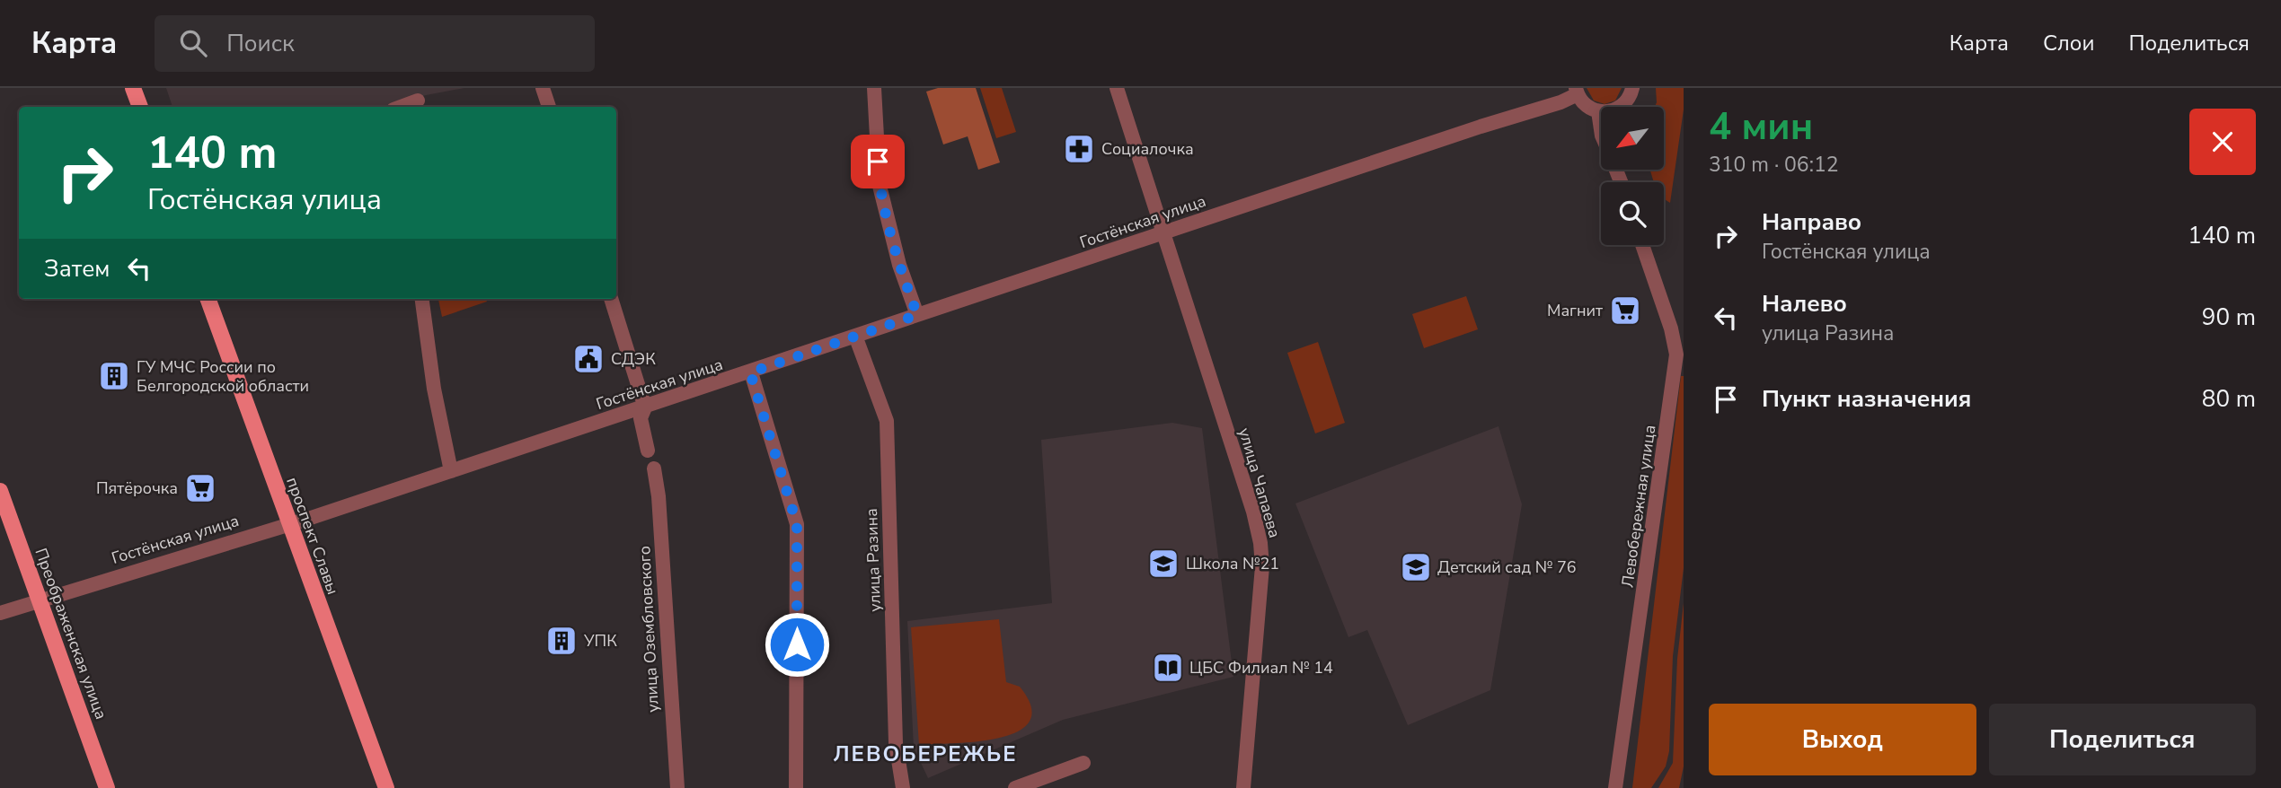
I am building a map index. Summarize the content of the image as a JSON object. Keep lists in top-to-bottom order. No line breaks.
{"streets":{"main road":["проспект Славы","Преображенская улица"],"street":["Гостёнская улица","улица Чапаева","Левобережная улица","улица Разина","улица Озембловского"]},"crossings":[["Гостёнская улица","улица Чапаева"],["Гостёнская улица","проспект Славы"],["Гостёнская улица","улица Разина"],["Гостёнская улица","Преображенская улица"]],"districts":["ЛЕВОБЕРЕЖЬЕ"],"places":{"pharmacy":["Социалочка"],"supermarket":["Магнит","Пятёрочка"],"public building":["СДЭК"],"building":["ГУ МЧС России по Белгородской области","УПК"],"school or university":["Школа №21","Детский сад № 76"],"library":["ЦБС Филиал № 14"]},"north":"bottom left","page":{"header":"Карта","search":"Поиск","nav":["Карта","Слои","Поделиться"],"heading":["4 мин","310 m · 06:12"],"turn":["140 m","Гостёнская улица"],"list":[{"name":"Направо","note":"Гостёнская улица","value":"140 m"},{"name":"Налево","note":"улица Разина","value":"90 m"},{"name":"Пункт назначения","value":"80 m"}],"then":"Затем","buttons":["Выход","Поделиться"]}}
